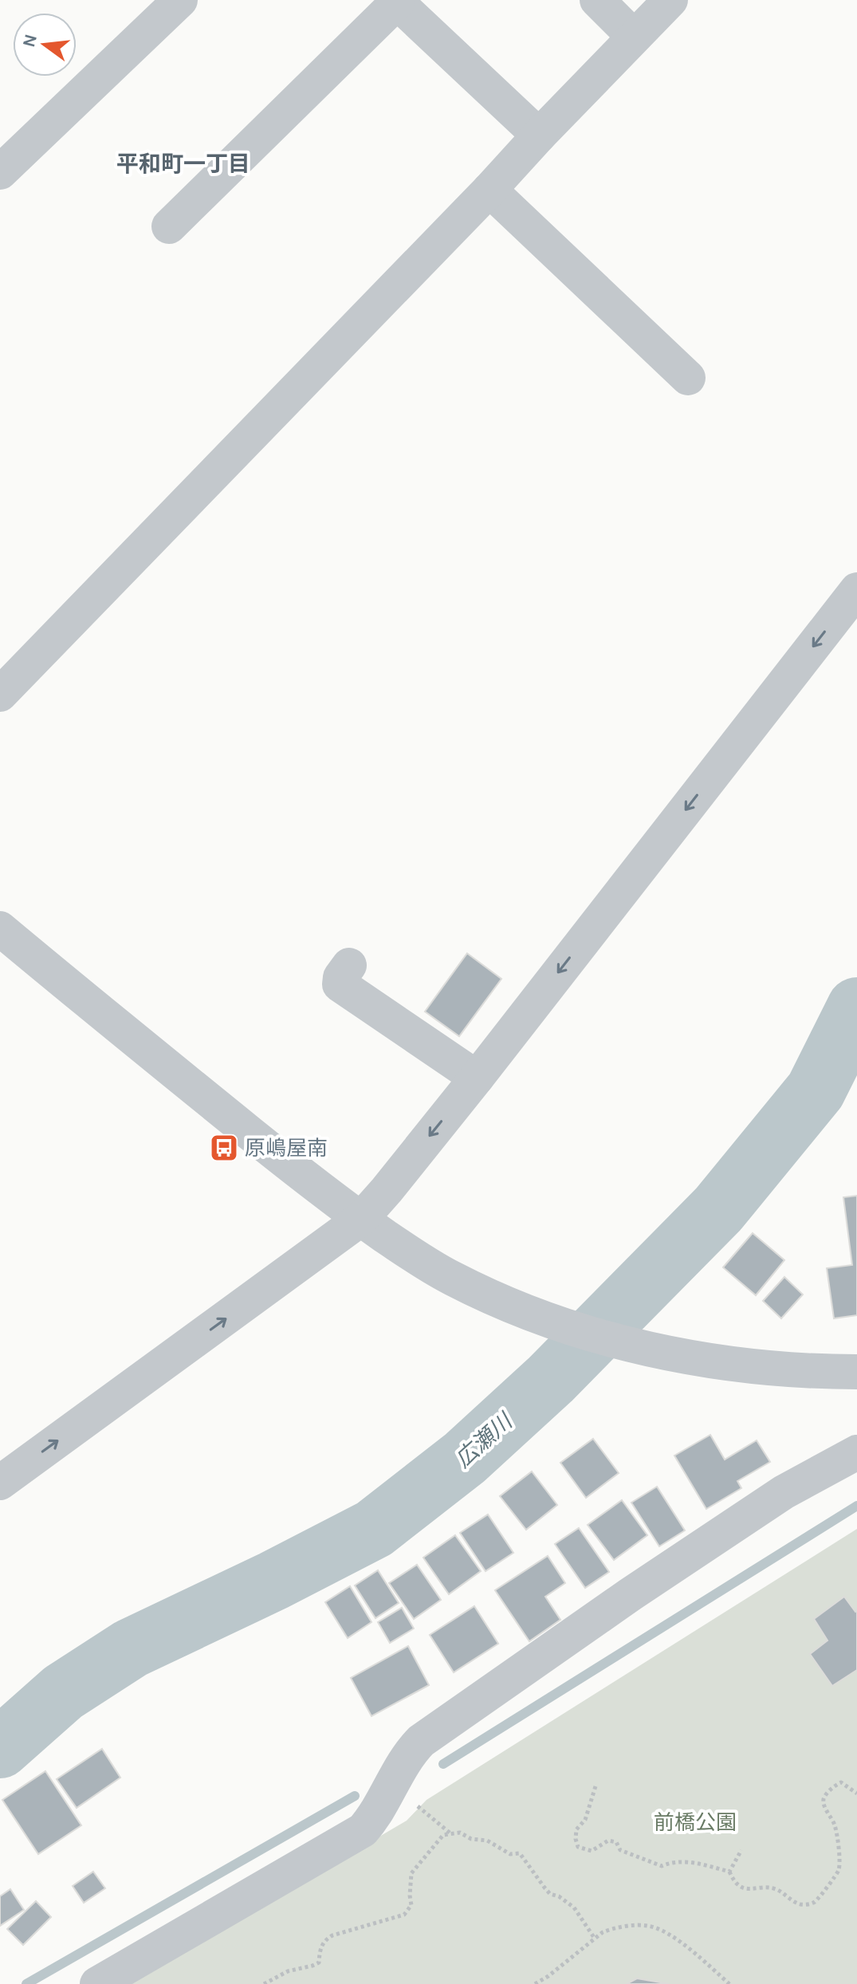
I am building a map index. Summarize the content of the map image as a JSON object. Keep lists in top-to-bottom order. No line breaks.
{"districts":["平和町一丁目"],"water":["広瀬川"],"parks":["前橋公園"],"places":{"bus stop":["原嶋屋南"]},"north":"left"}
